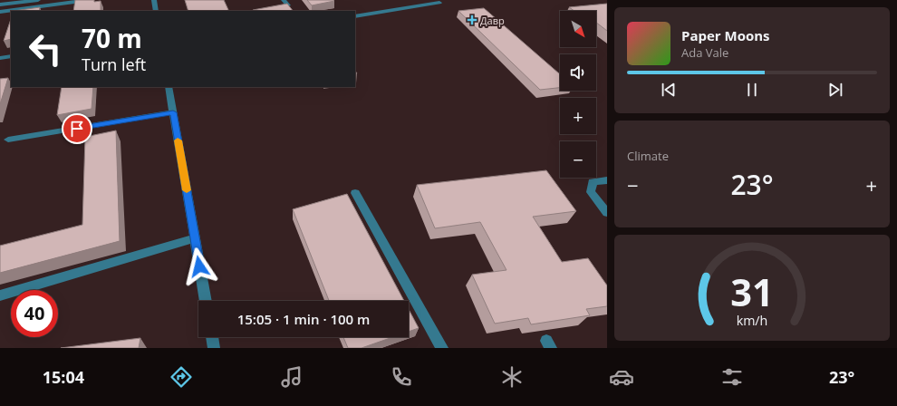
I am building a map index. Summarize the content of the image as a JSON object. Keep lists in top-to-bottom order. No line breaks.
{"places":{"health":["Давр"]},"north":"bottom right","page":{"map_buttons":["+","−"],"turn":["70 m","Turn left"],"song":["Paper Moons","Ada Vale"],"tile":"Climate","heat":["−","23°","+"],"limit":"40","trip":"15:05 · 1 min · 100 m","tabs":["15:04","23°"],"gauge":["31","km/h"]}}
